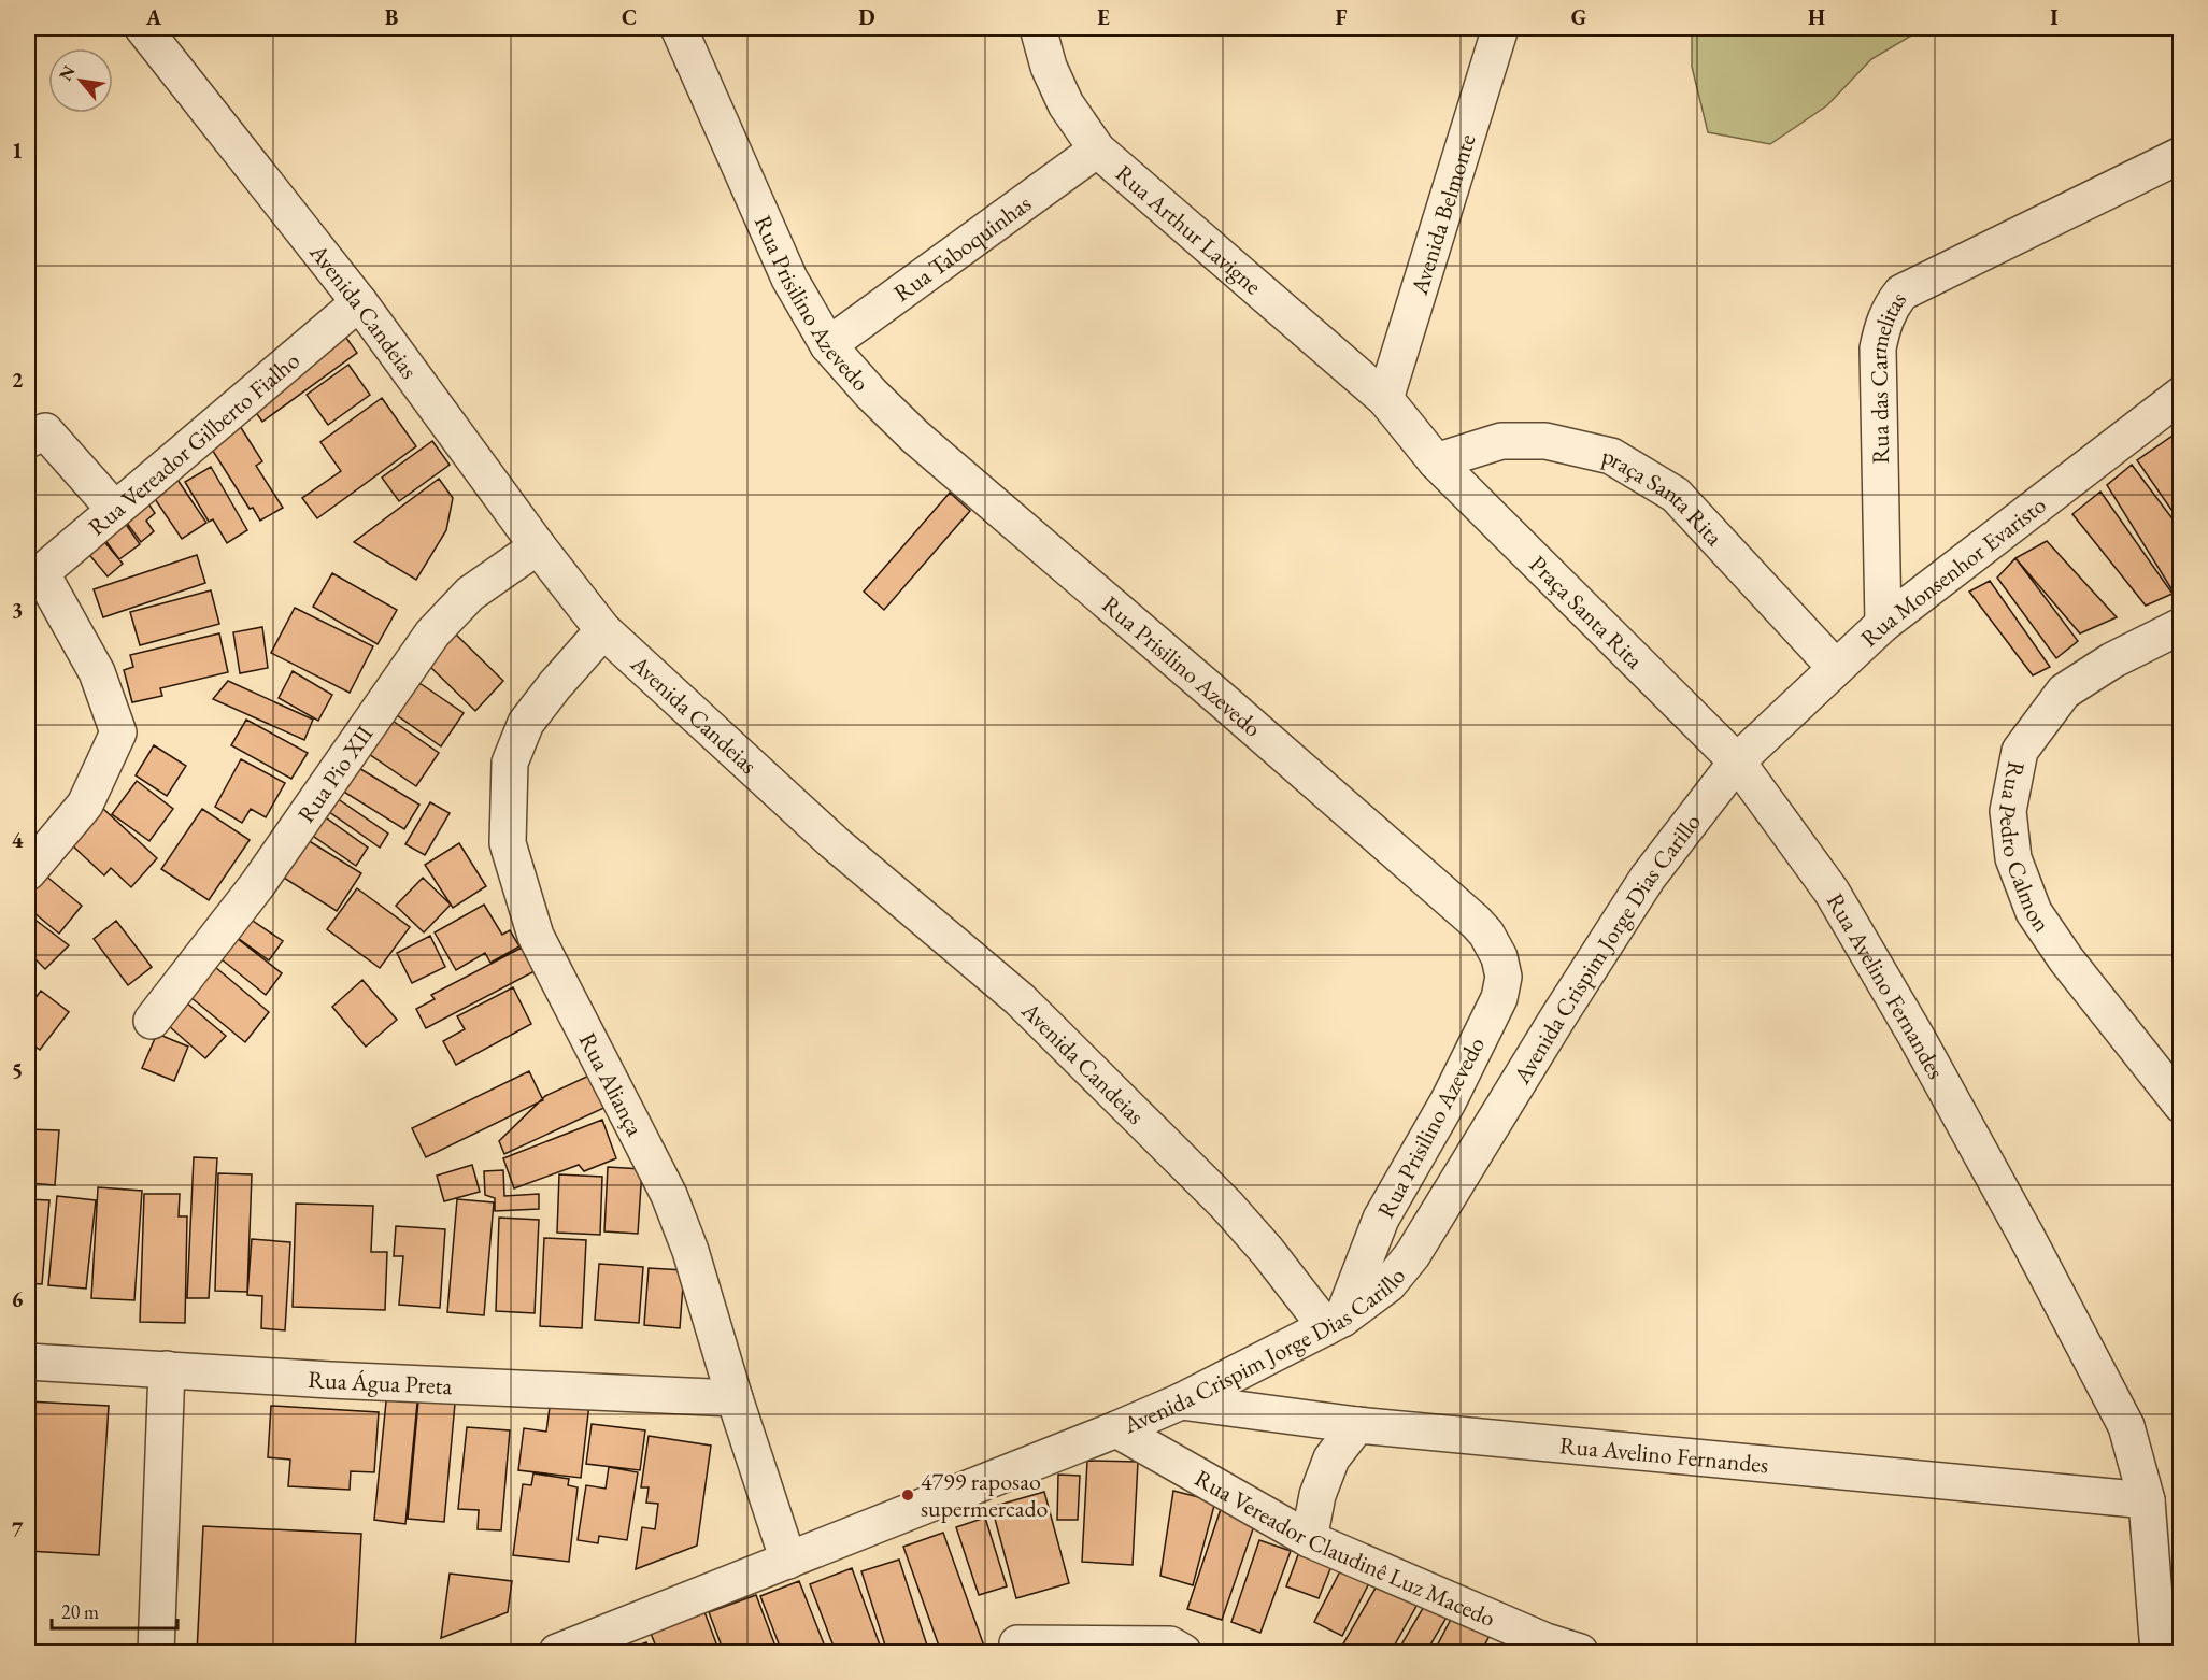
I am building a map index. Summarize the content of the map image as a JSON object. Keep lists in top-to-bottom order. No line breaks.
{"streets":{"street":["Avenida Belmonte","Rua Arthur Lavigne","Rua Taboquinhas","Rua Prisilino Azevedo","Avenida Candeias","Rua das Carmelitas","Rua Vereador Gilberto Fialho","praça Santa Rita","Rua Monsenhor Evaristo","Praça Santa Rita","Rua Pio XII","Rua Pedro Calmon","Avenida Crispim Jorge Dias Carillo","Rua Avelino Fernandes","Rua Aliança","Rua Água Preta","Rua Vereador Claudinê Luz Macedo"]},"crossings":[["Avenida Belmonte","Rua Arthur Lavigne"],["Rua Arthur Lavigne","Rua Taboquinhas"],["Rua Arthur Lavigne","praça Santa Rita"],["Rua Arthur Lavigne","Praça Santa Rita"],["Rua Taboquinhas","Rua Prisilino Azevedo"],["Rua Prisilino Azevedo","Avenida Candeias"],["Rua Prisilino Azevedo","Avenida Crispim Jorge Dias Carillo"],["Avenida Candeias","Rua Vereador Gilberto Fialho"],["Avenida Candeias","Rua Pio XII"],["Avenida Candeias","Avenida Crispim Jorge Dias Carillo"],["Avenida Candeias","Rua Aliança"],["Rua das Carmelitas","Rua Monsenhor Evaristo"],["praça Santa Rita","Rua Monsenhor Evaristo"],["praça Santa Rita","Praça Santa Rita"],["Rua Monsenhor Evaristo","Praça Santa Rita"],["Rua Monsenhor Evaristo","Avenida Crispim Jorge Dias Carillo"],["Rua Monsenhor Evaristo","Rua Avelino Fernandes"],["Praça Santa Rita","Avenida Crispim Jorge Dias Carillo"],["Praça Santa Rita","Rua Avelino Fernandes"],["Avenida Crispim Jorge Dias Carillo","Rua Avelino Fernandes"],["Avenida Crispim Jorge Dias Carillo","Rua Aliança"],["Avenida Crispim Jorge Dias Carillo","Rua Vereador Claudinê Luz Macedo"],["Rua Aliança","Rua Água Preta"]],"places":["4799 raposao supermercado"],"scale_bar":"20 m","north":"top left","grid":{"columns":["A","B","C","D","E","F","G","H","I"],"rows":["1","2","3","4","5","6","7"]}}
